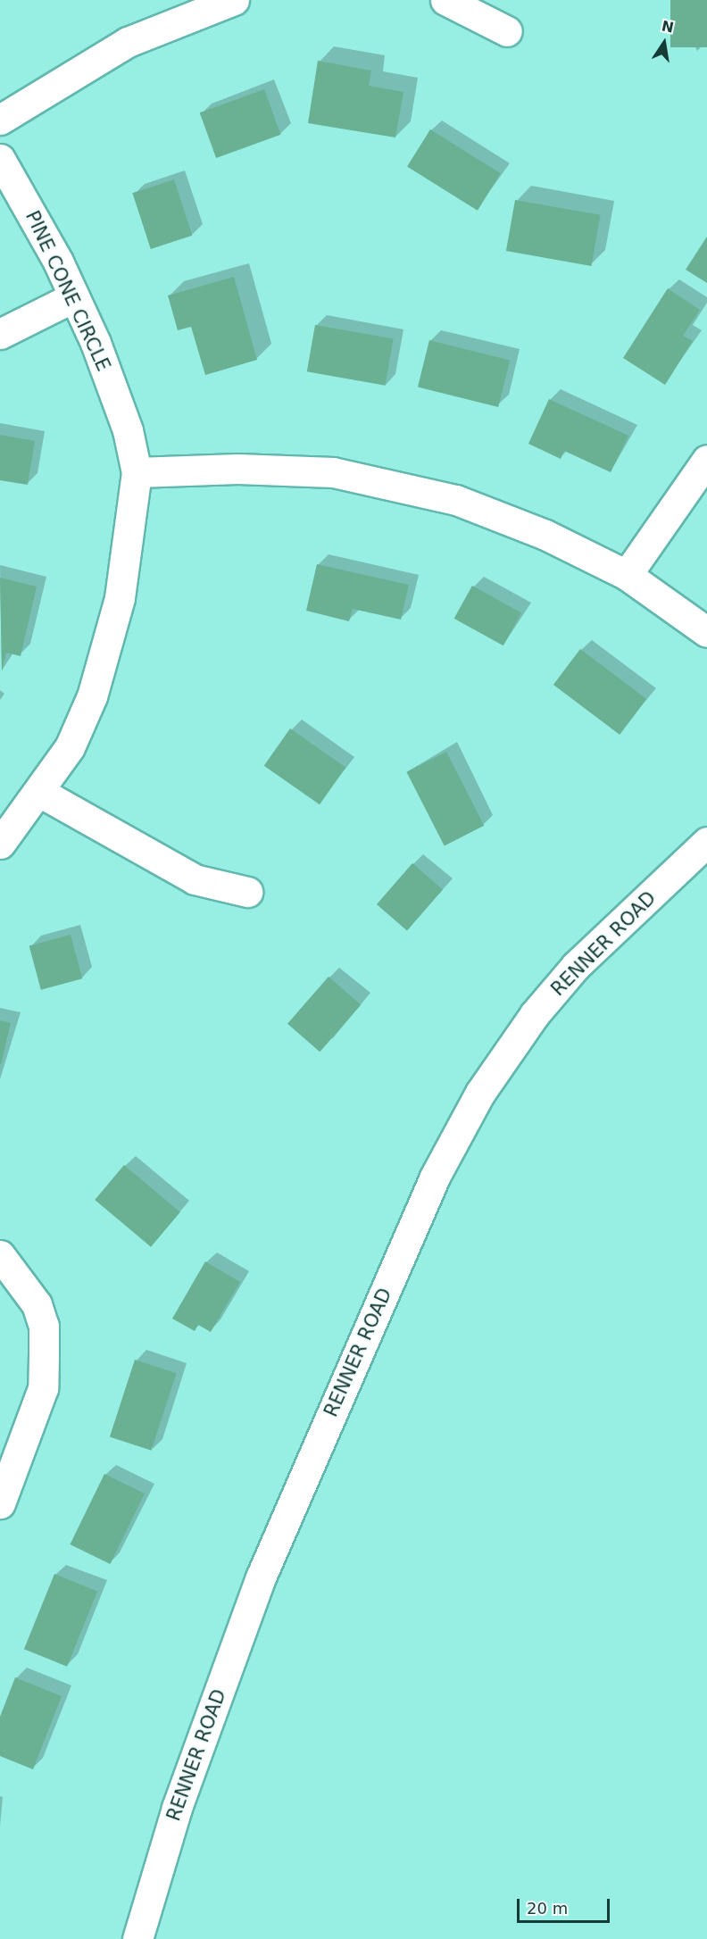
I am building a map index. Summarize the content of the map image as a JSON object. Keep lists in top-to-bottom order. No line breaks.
{"streets":{"street":["PINE CONE CIRCLE","RENNER ROAD"]},"scale_bar":"20 m","north":"top"}
